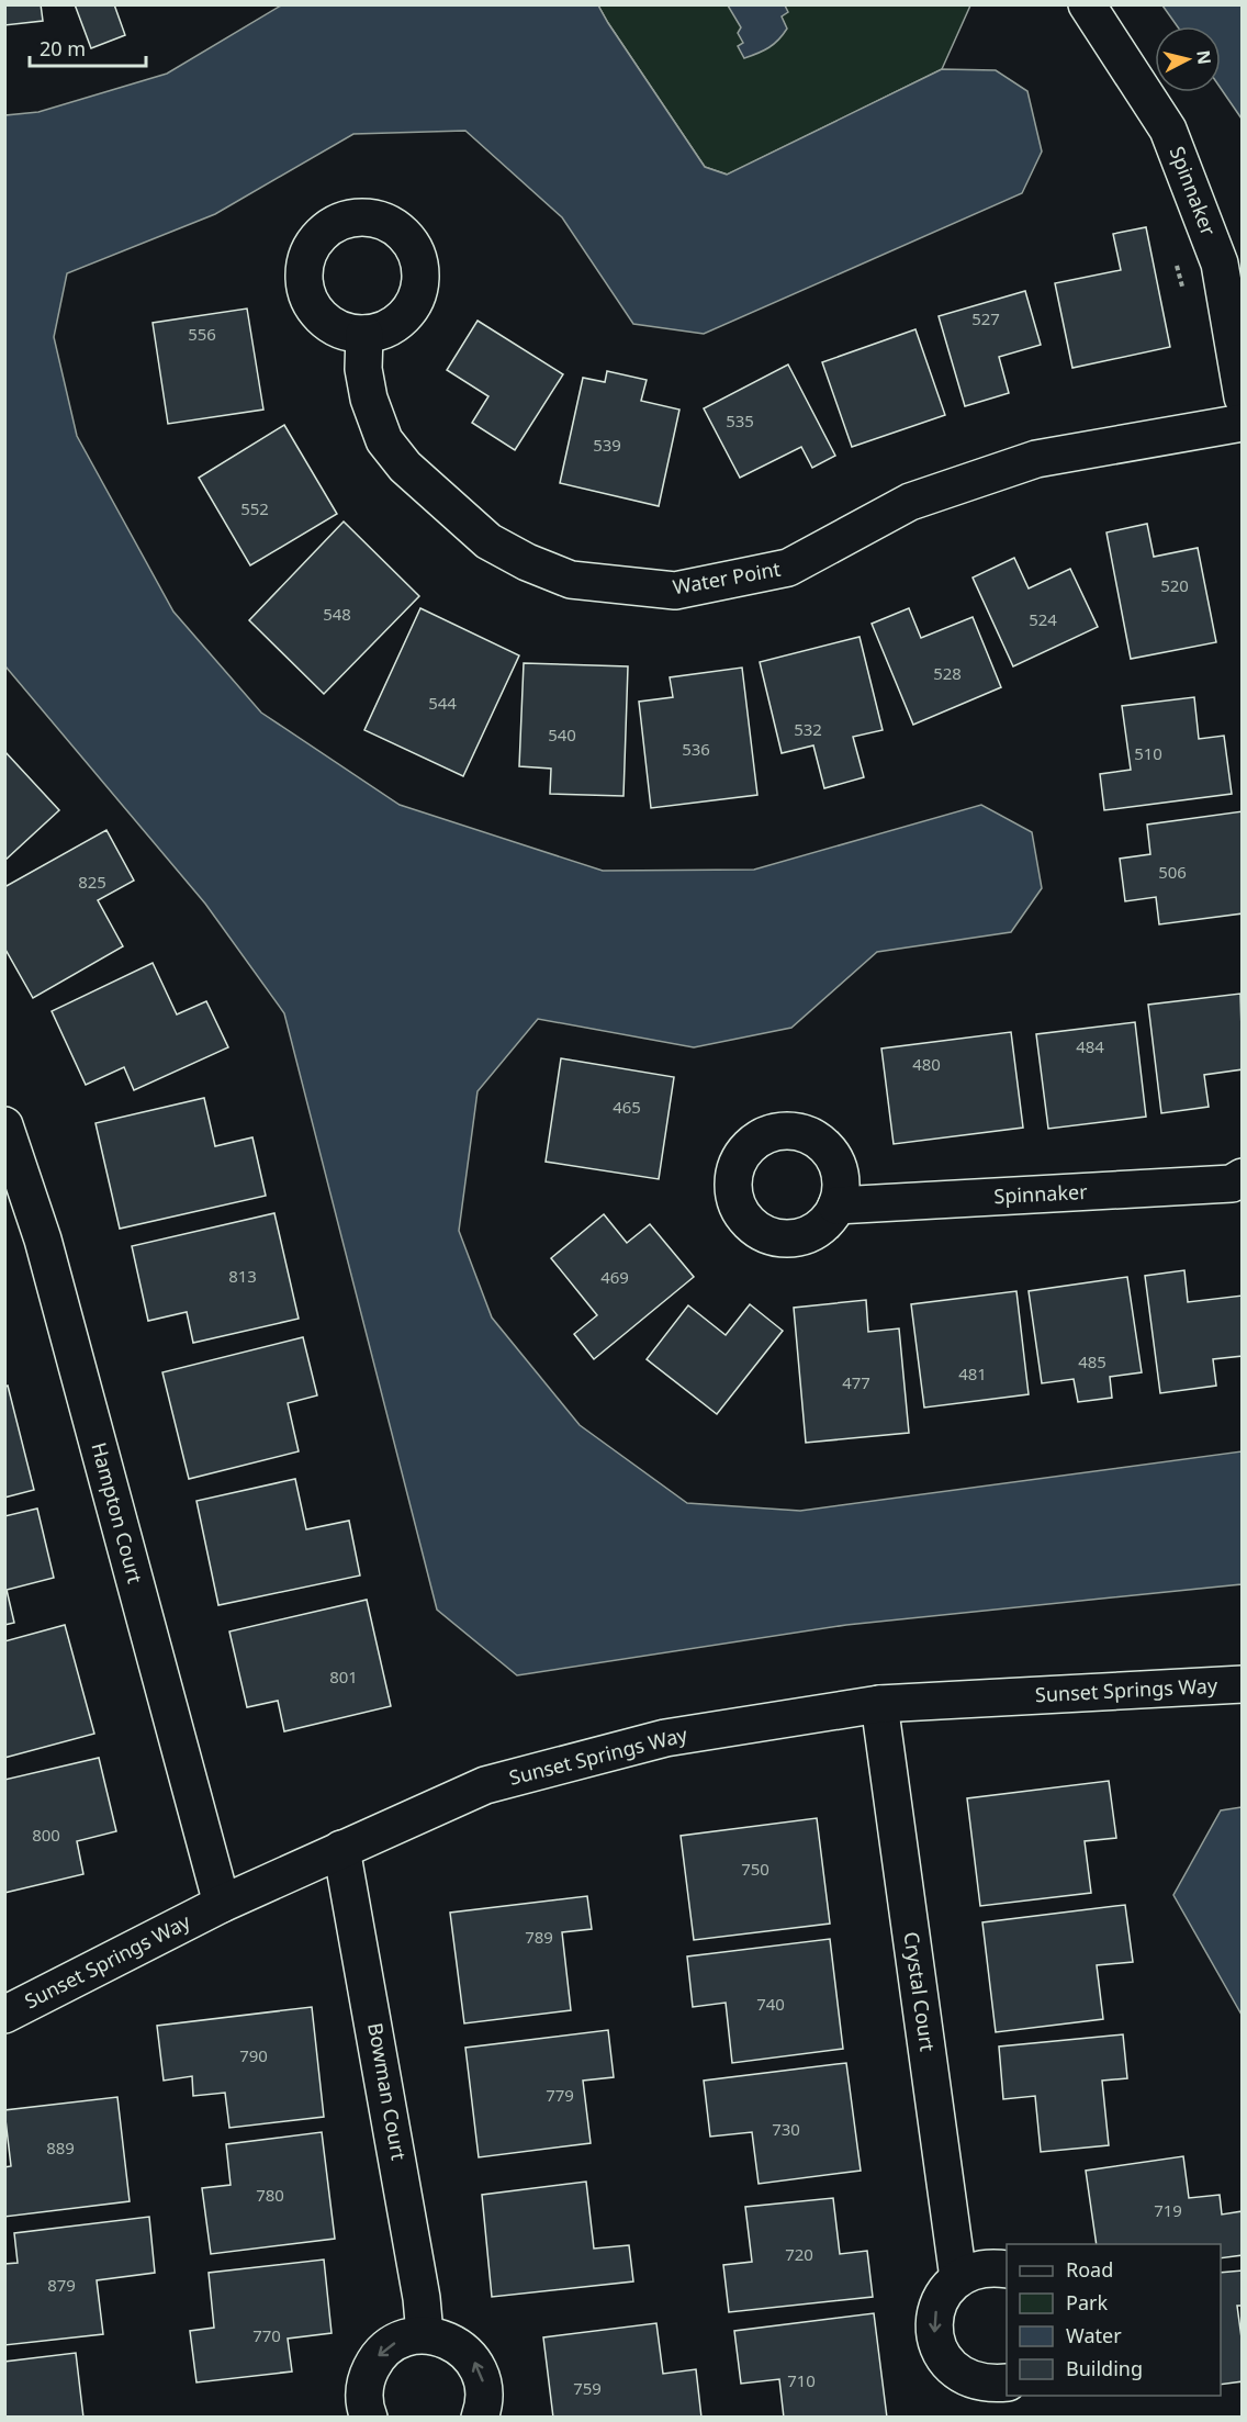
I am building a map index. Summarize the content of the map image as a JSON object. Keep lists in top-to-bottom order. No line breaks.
{"streets":{"street":["Spinnaker","Water Point","Hampton Court","Sunset Springs Way","Crystal Court","Bowman Court"]},"crossings":[["Hampton Court","Sunset Springs Way"],["Sunset Springs Way","Crystal Court"],["Sunset Springs Way","Bowman Court"]],"house_numbers":["527","556","535","539","552","520","548","524","528","544","532","540","536","510","506","825","484","480","465","813","469","485","481","477","801","800","750","789","740","790","779","730","889","780","719","720","879","770","710","759"],"legend":["Road","Park","Water","Building"],"scale_bar":"20 m","north":"right"}
